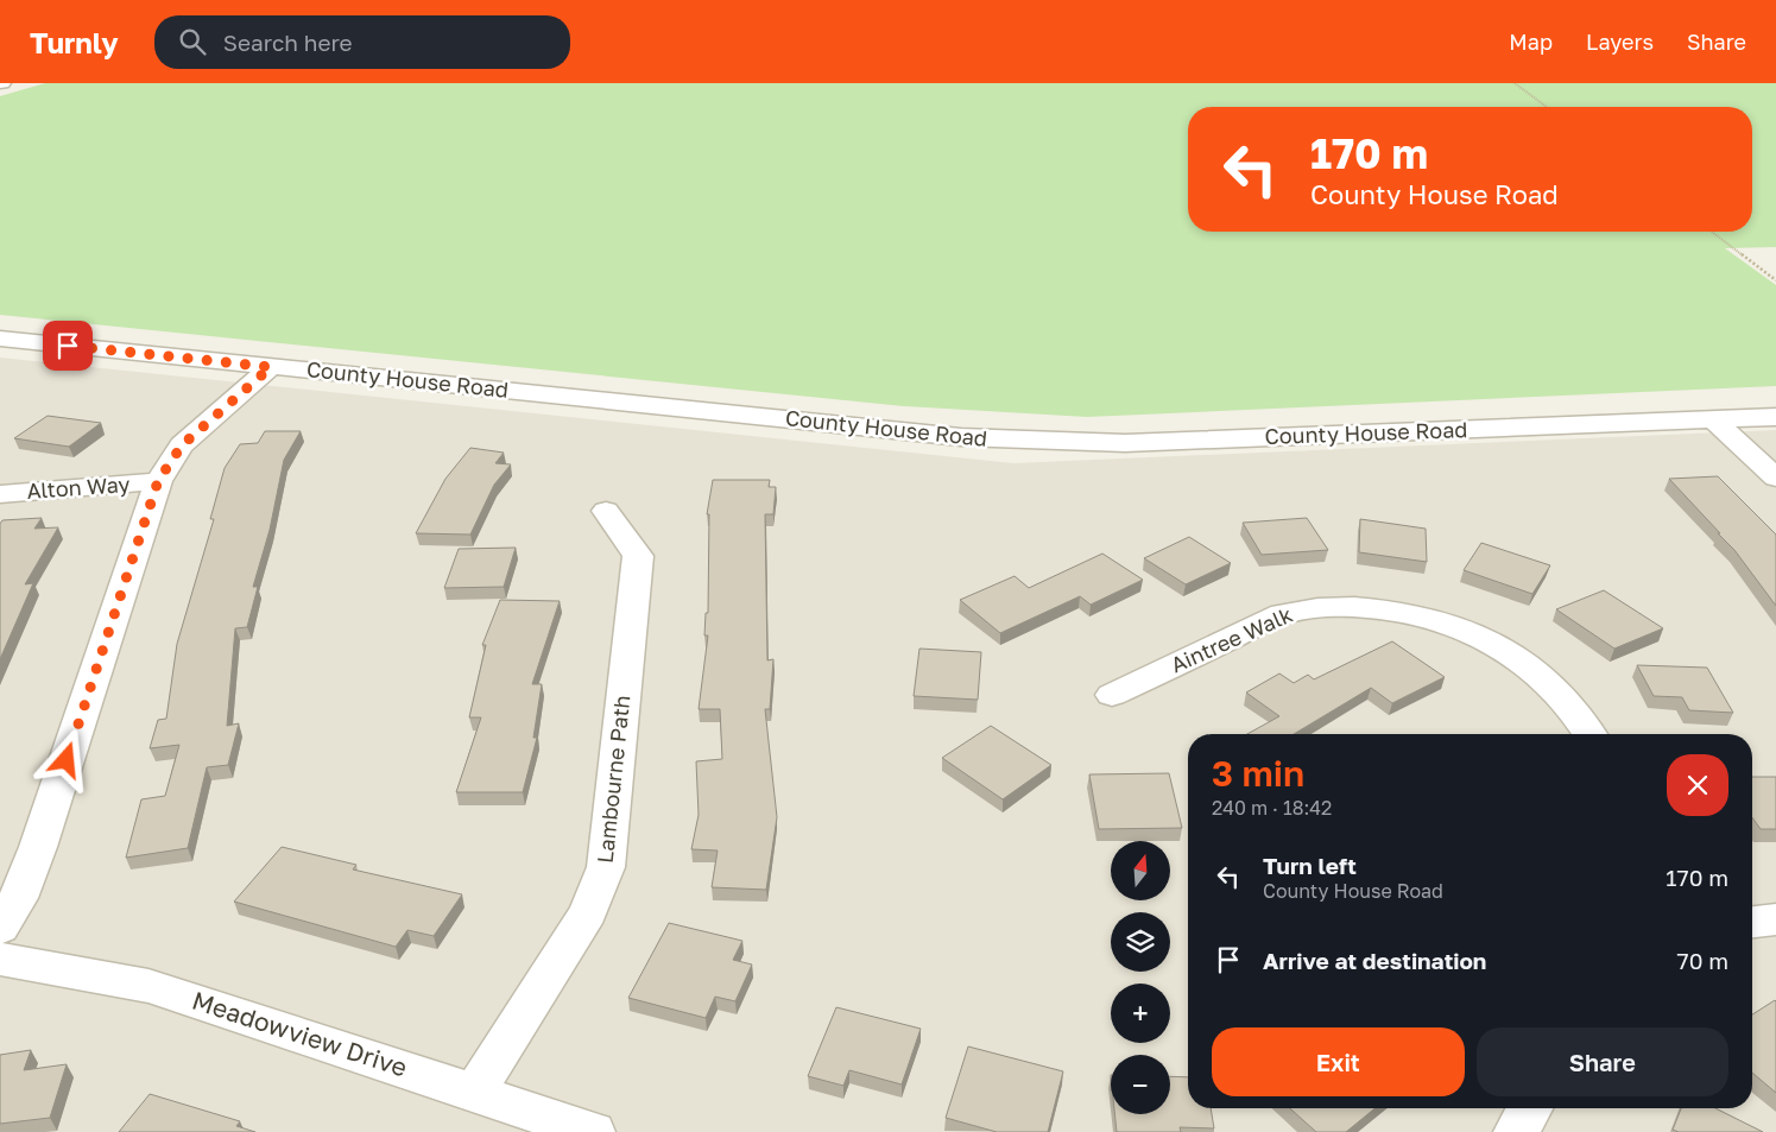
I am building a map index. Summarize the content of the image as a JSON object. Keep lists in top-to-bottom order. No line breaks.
{"streets":{"street":["County House Road","Alton Way","Aintree Walk","Lambourne Path","Meadowview Drive"]},"crossings":[["Lambourne Path","Meadowview Drive"]],"north":"top","page":{"header":"Turnly","search":"Search here","nav":["Map","Layers","Share"],"turn":["170 m","County House Road"],"heading":["3 min","240 m · 18:42"],"list":[{"name":"Turn left","note":"County House Road","value":"170 m"},{"name":"Arrive at destination","value":"70 m"}],"map_buttons":["+","−"],"buttons":["Exit","Share"]}}
